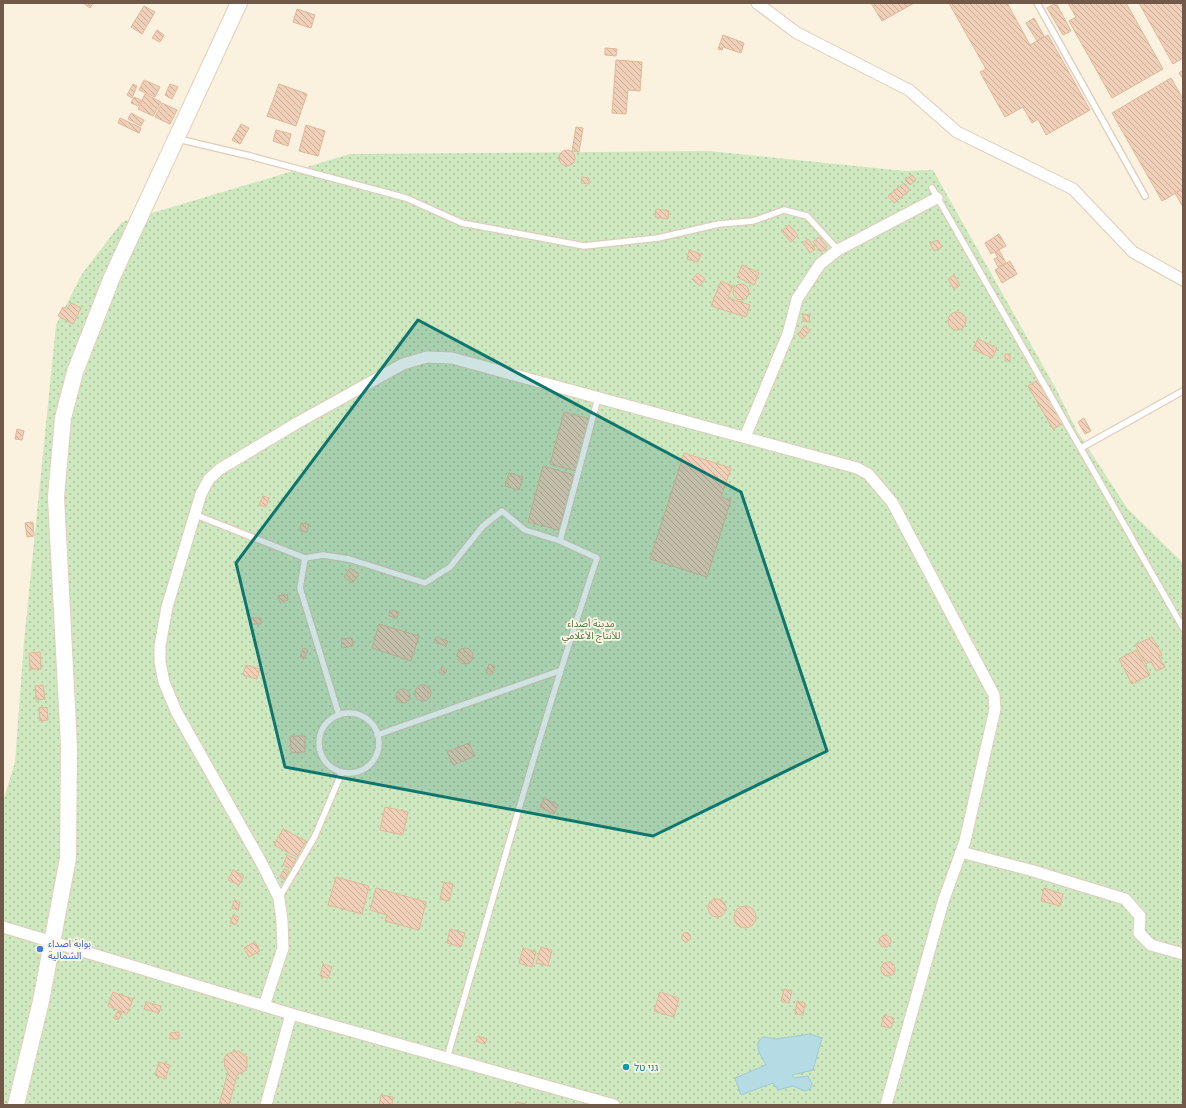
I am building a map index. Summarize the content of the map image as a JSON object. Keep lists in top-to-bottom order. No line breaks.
{"parks":["مدينة أصداء للأنتاج الأعلامي"],"places":["بوابة اصداء الشمالية","גני טל"]}
